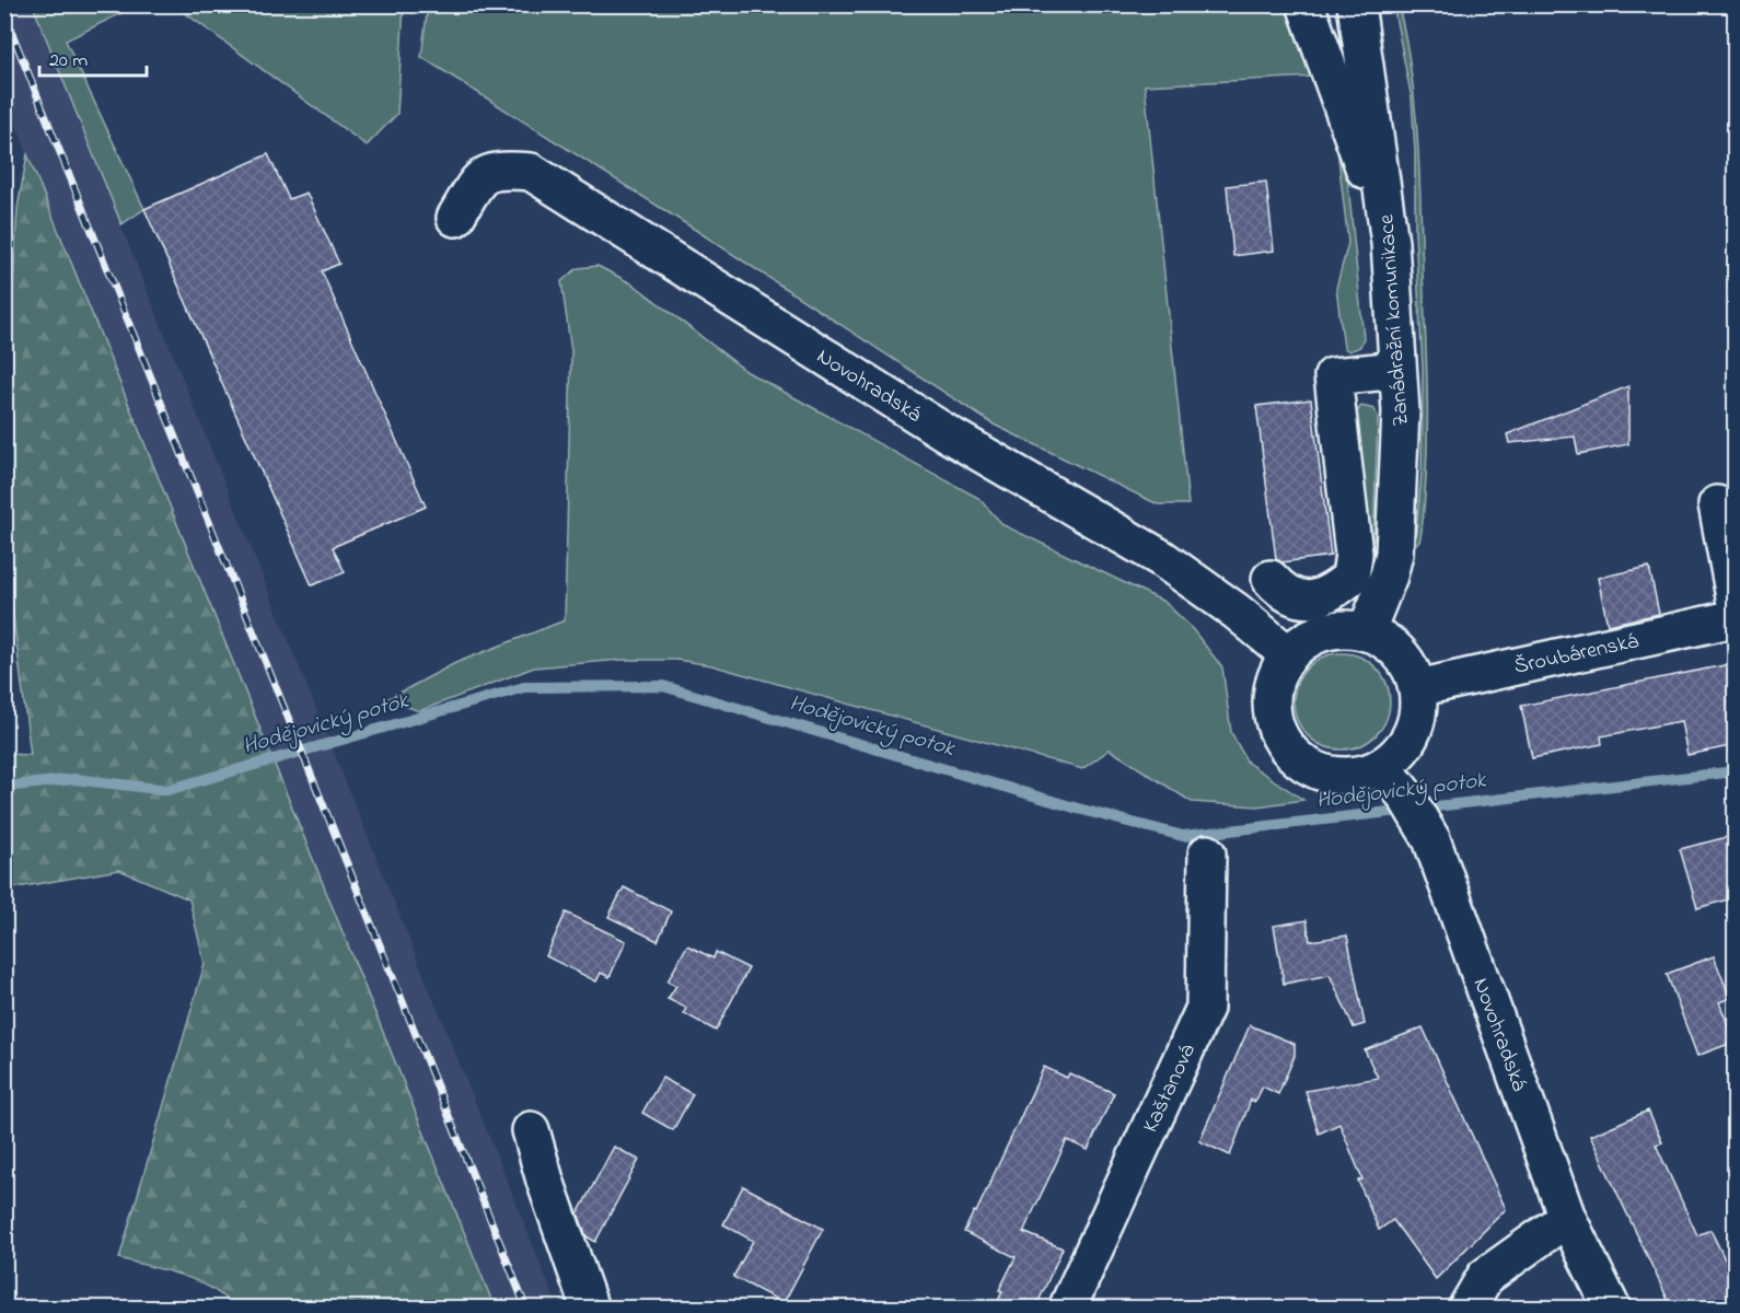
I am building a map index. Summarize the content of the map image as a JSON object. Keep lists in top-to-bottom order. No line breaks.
{"streets":{"street":["Zanádražní komunikace","Novohradská","Šroubárenská","Kaštanová"]},"crossings":[["Zanádražní komunikace","Novohradská"],["Zanádražní komunikace","Šroubárenská"],["Novohradská","Šroubárenská"]],"water":["Hodějovický potok"],"scale_bar":"20 m"}
